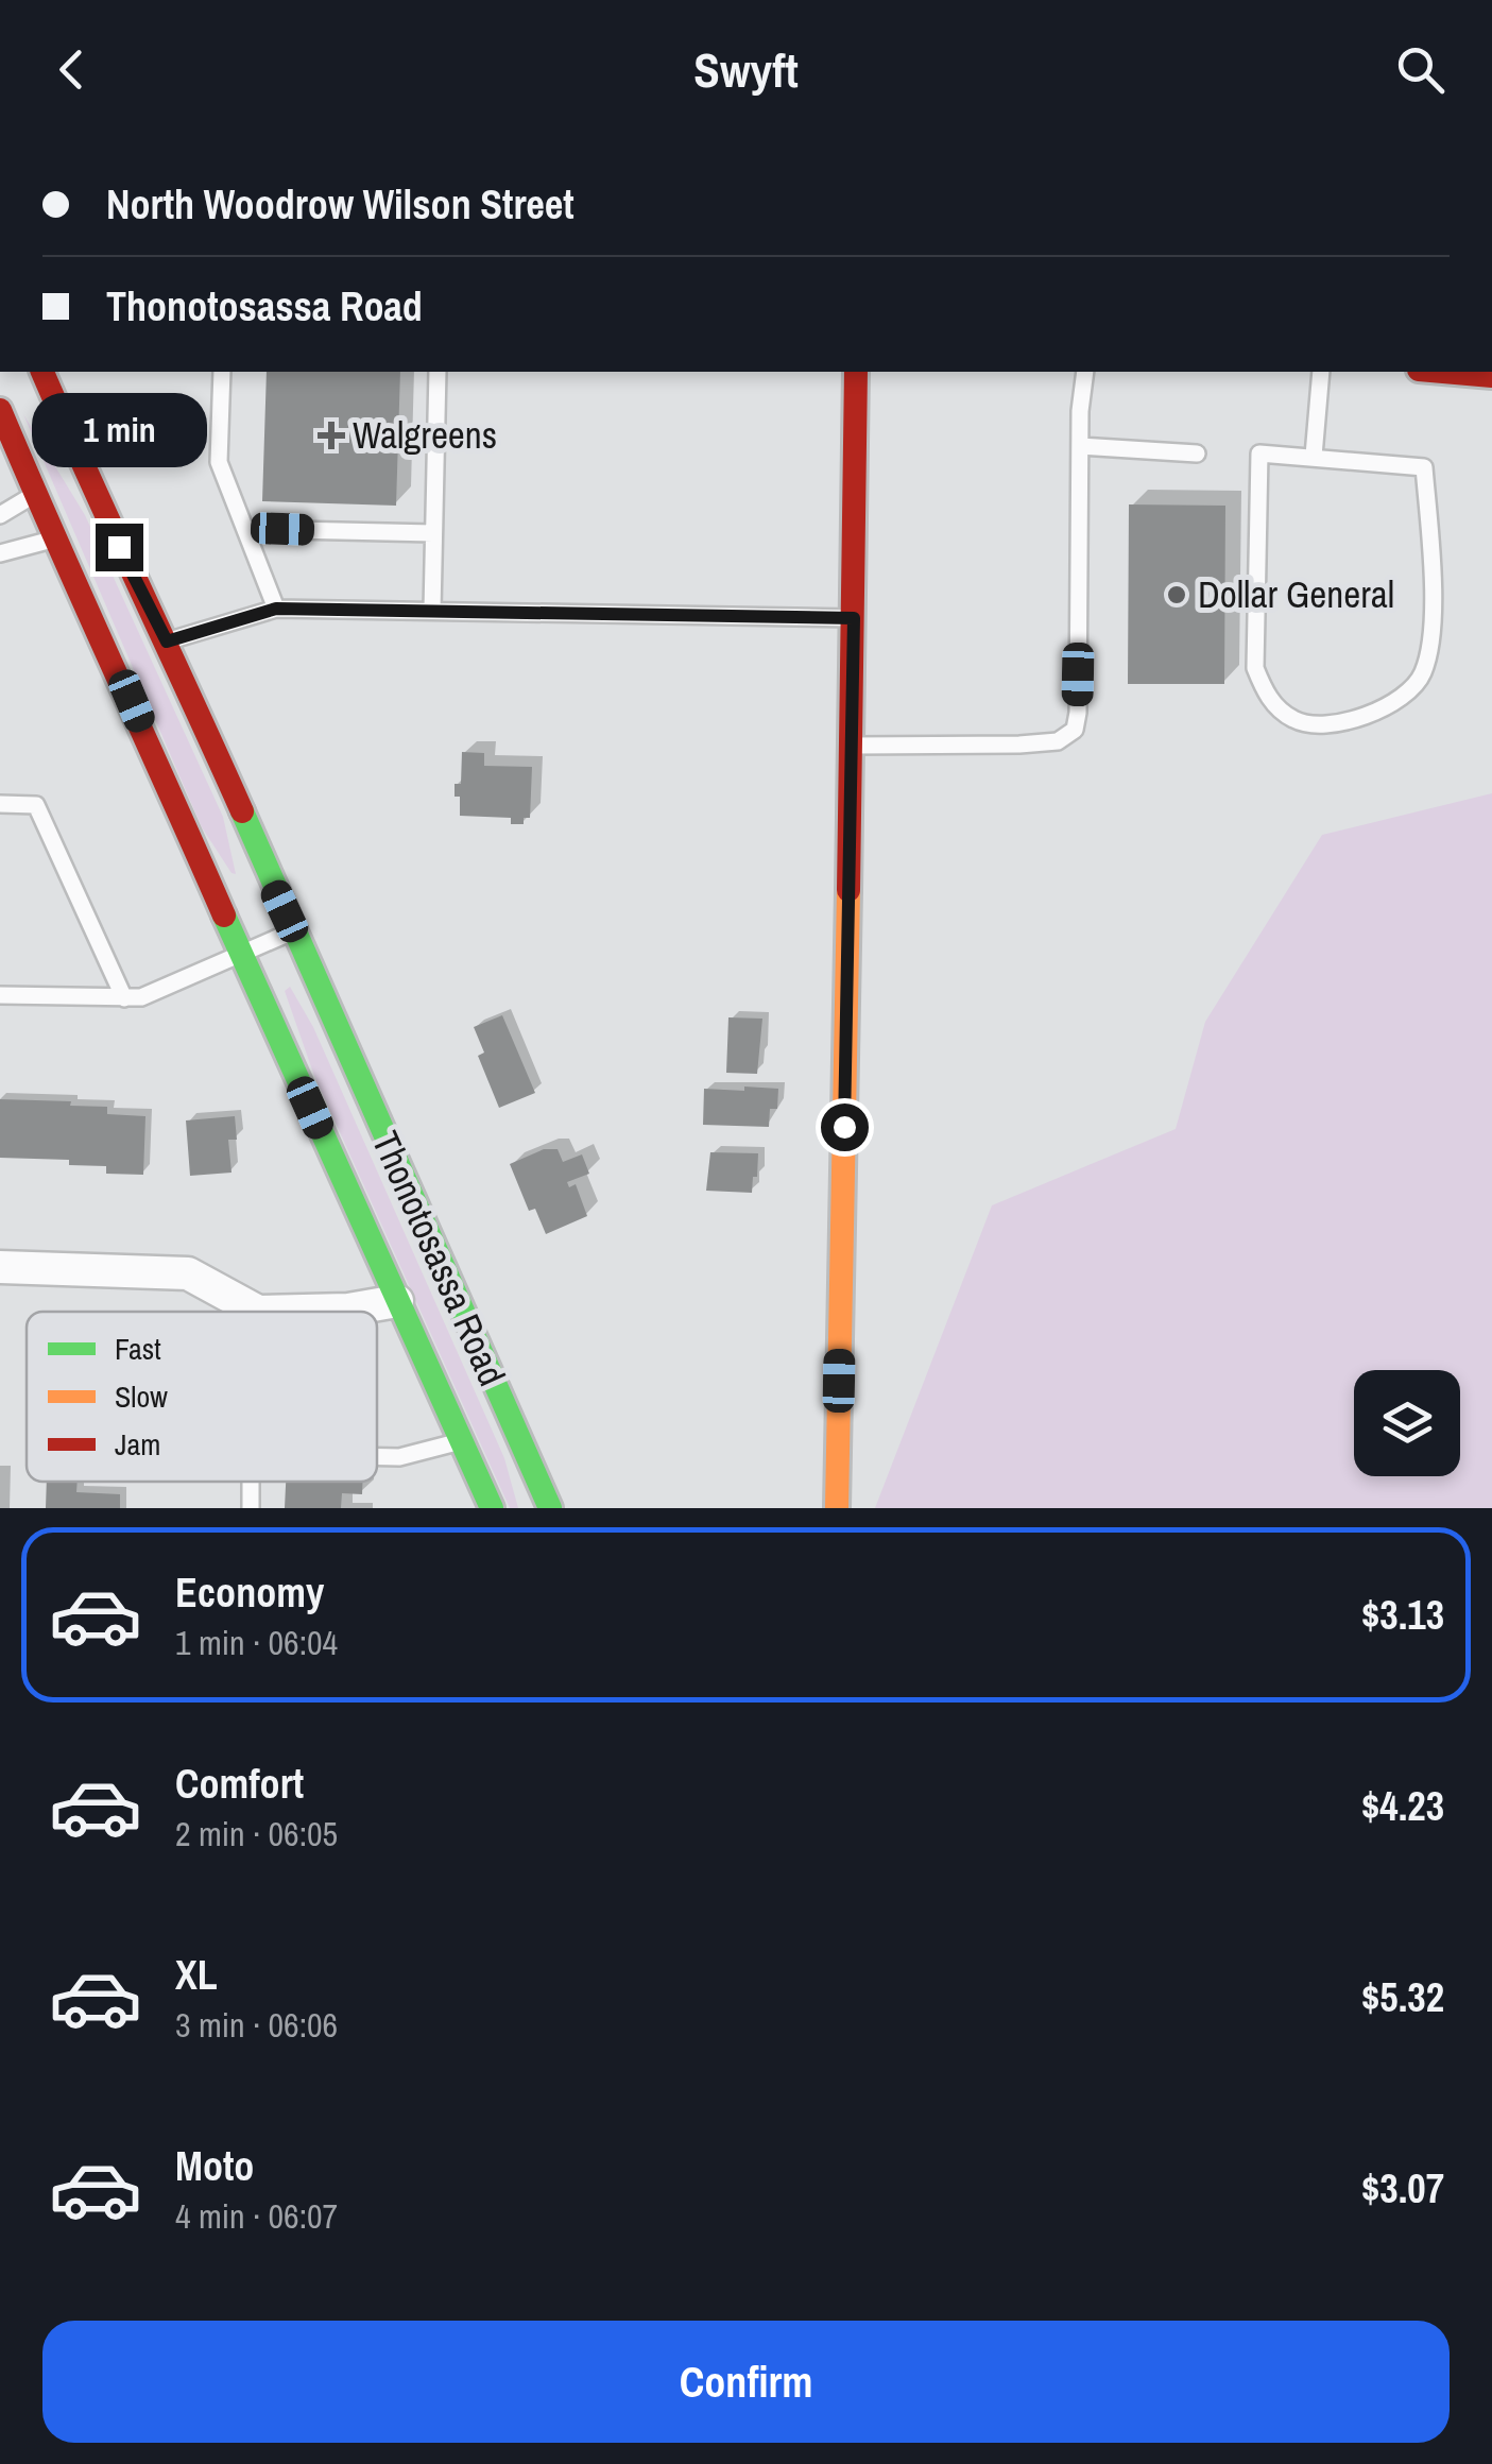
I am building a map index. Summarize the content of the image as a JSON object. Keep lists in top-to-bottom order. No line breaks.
{"streets":{"main road":["Thonotosassa Road"]},"places":{"health":["Walgreens"],"other":["Dollar General"]},"legend":["Fast","Slow","Jam"],"page":{"header":"Swyft","banner":["North Woodrow Wilson Street","Thonotosassa Road"],"bubble":"1 min","list":[{"name":"Economy","note":"1 min · 06:04","value":"$3.13"},{"name":"Comfort","note":"2 min · 06:05","value":"$4.23"},{"name":"XL","note":"3 min · 06:06","value":"$5.32"},{"name":"Moto","note":"4 min · 06:07","value":"$3.07"}],"buttons":"Confirm"}}
